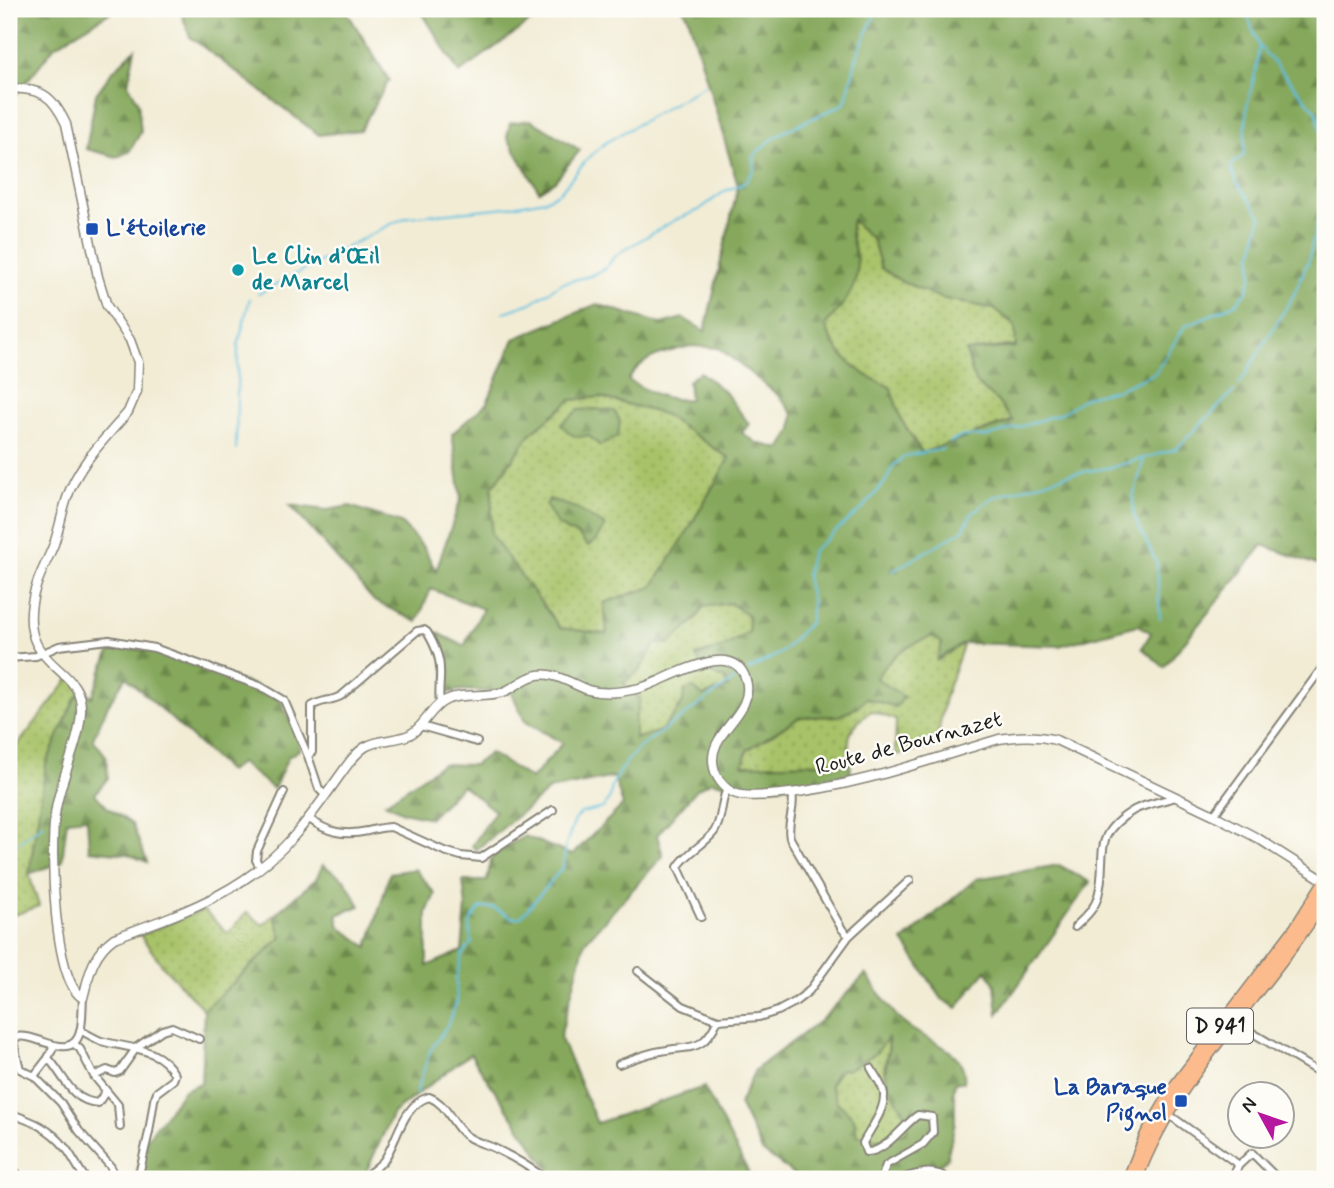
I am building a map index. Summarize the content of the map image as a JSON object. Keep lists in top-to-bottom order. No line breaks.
{"streets":{"main road":["D 941"],"street":["Route de Bournazet"]},"crossings":[["Route de Bournazet","D 941"]],"places":{"transit":["L'étoilerie","La Baraque Pignol"],"other":["Le Clin d’Œil de Marcel"]},"north":"top left"}
